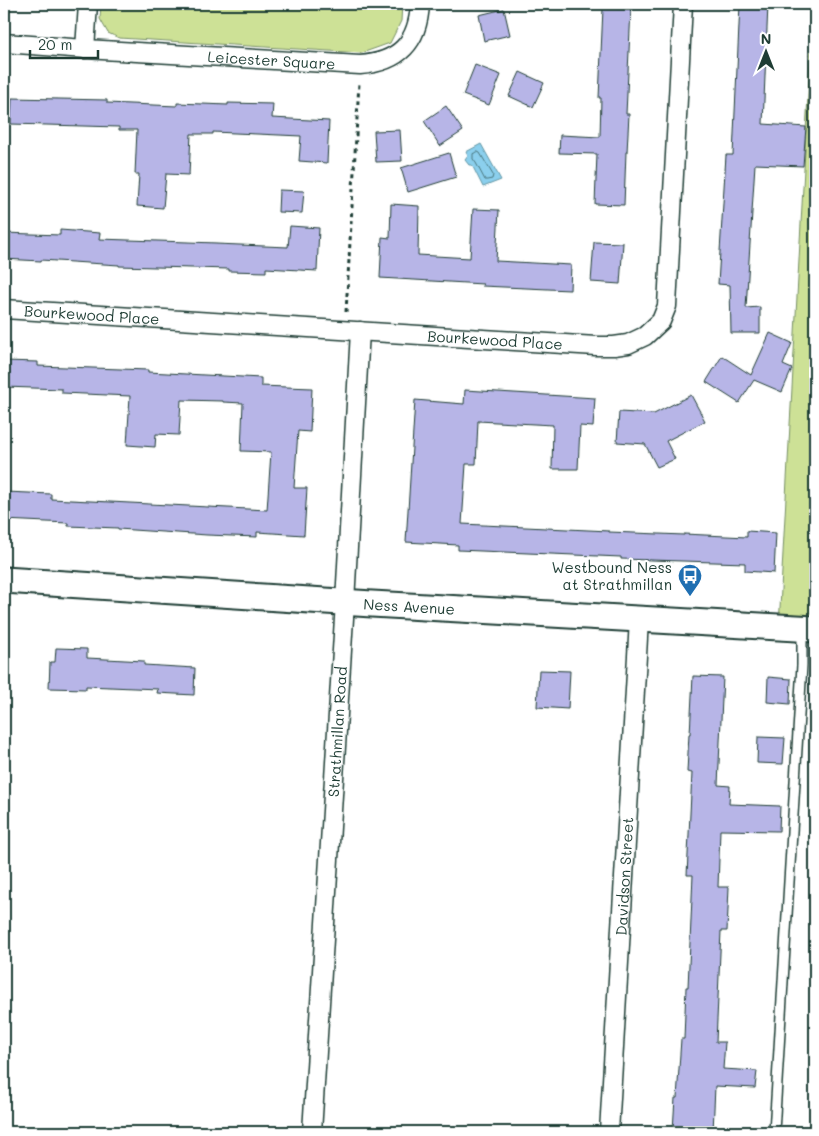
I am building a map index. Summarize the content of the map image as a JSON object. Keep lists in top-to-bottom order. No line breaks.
{"streets":{"main road":["Ness Avenue"],"street":["Leicester Square","Bourkewood Place","Strathmillan Road","Davidson Street"]},"crossings":[["Bourkewood Place","Strathmillan Road"],["Ness Avenue","Strathmillan Road"],["Ness Avenue","Davidson Street"]],"places":{"bus stop":["Westbound Ness at Strathmillan"]},"scale_bar":"20 m","north":"top"}
